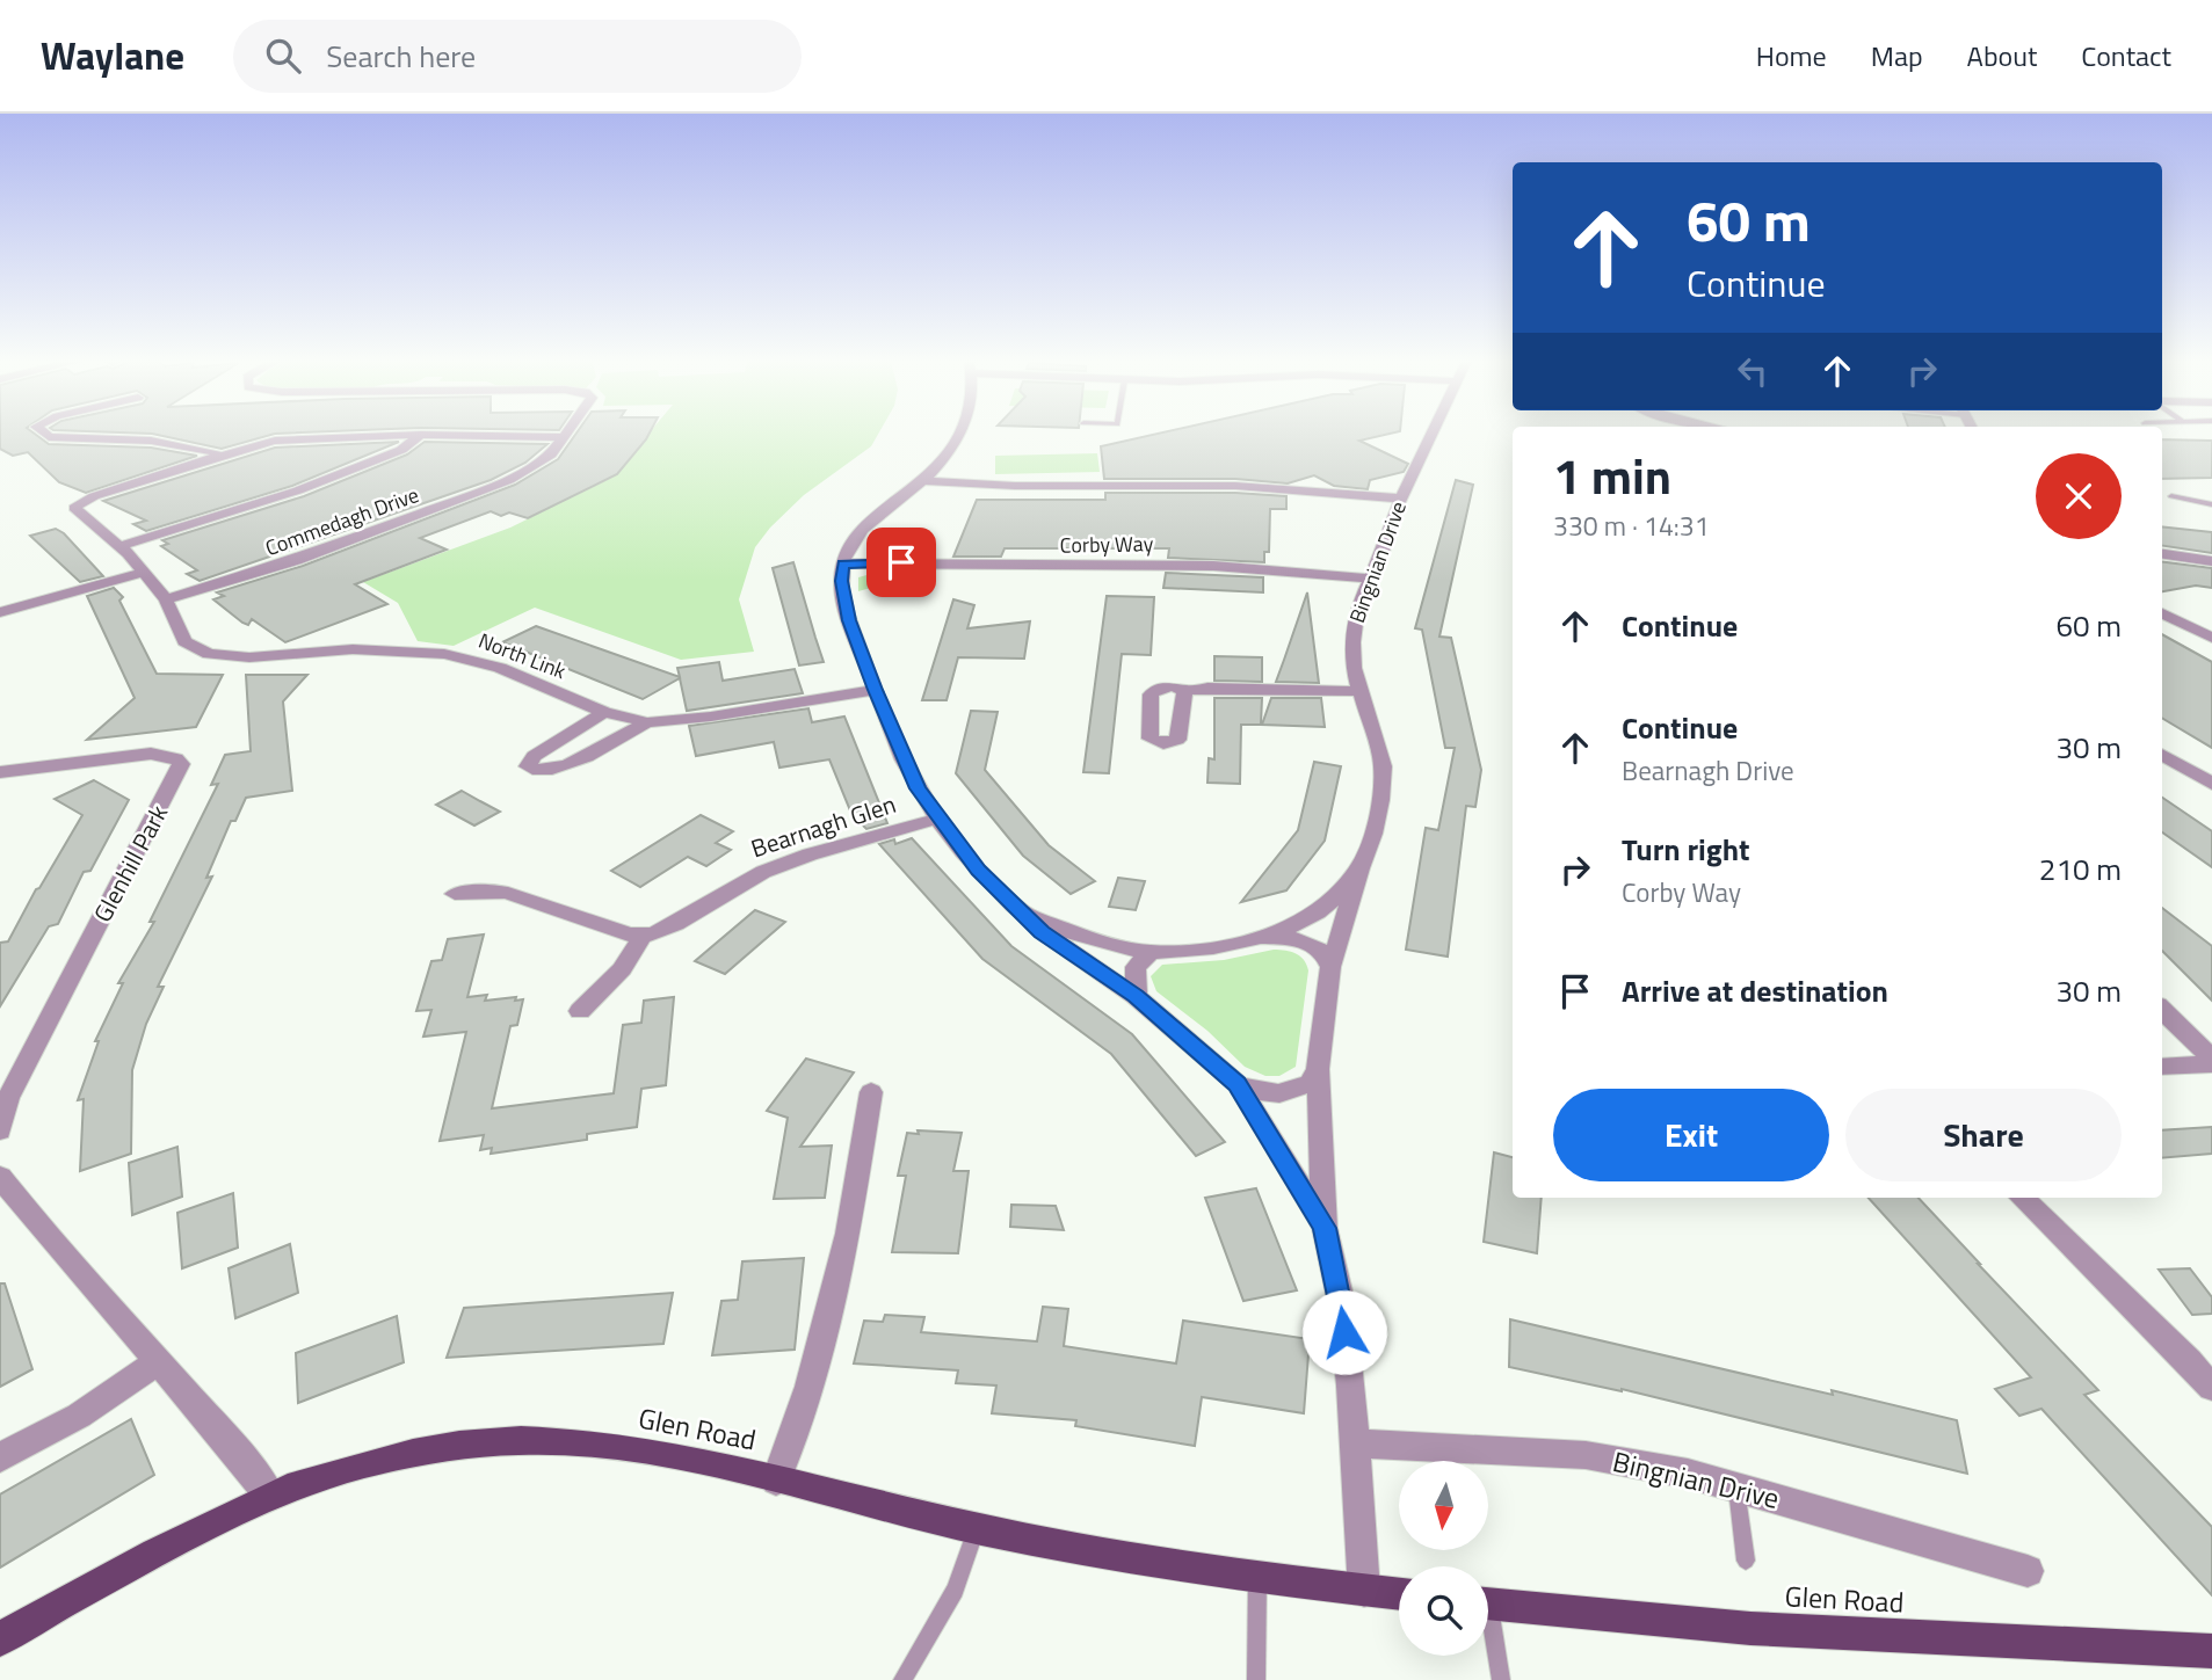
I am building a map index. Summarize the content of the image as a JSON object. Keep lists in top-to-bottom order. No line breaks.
{"streets":{"main road":["Glen Road"],"street":["Commedagh Drive","Corby Way","Bingnian Drive","North Link","Bearnagh Glen","Glenhill Park"]},"crossings":[["Commedagh Drive","North Link"],["Corby Way","Bingnian Drive"]],"north":"bottom","page":{"header":"Waylane","search":"Search here","nav":["Home","Map","About","Contact"],"turn":["60 m","Continue"],"heading":["1 min","330 m · 14:31"],"list":[{"name":"Continue","value":"60 m"},{"name":"Continue","note":"Bearnagh Drive","value":"30 m"},{"name":"Turn right","note":"Corby Way","value":"210 m"},{"name":"Arrive at destination","value":"30 m"}],"buttons":["Exit","Share"]}}
